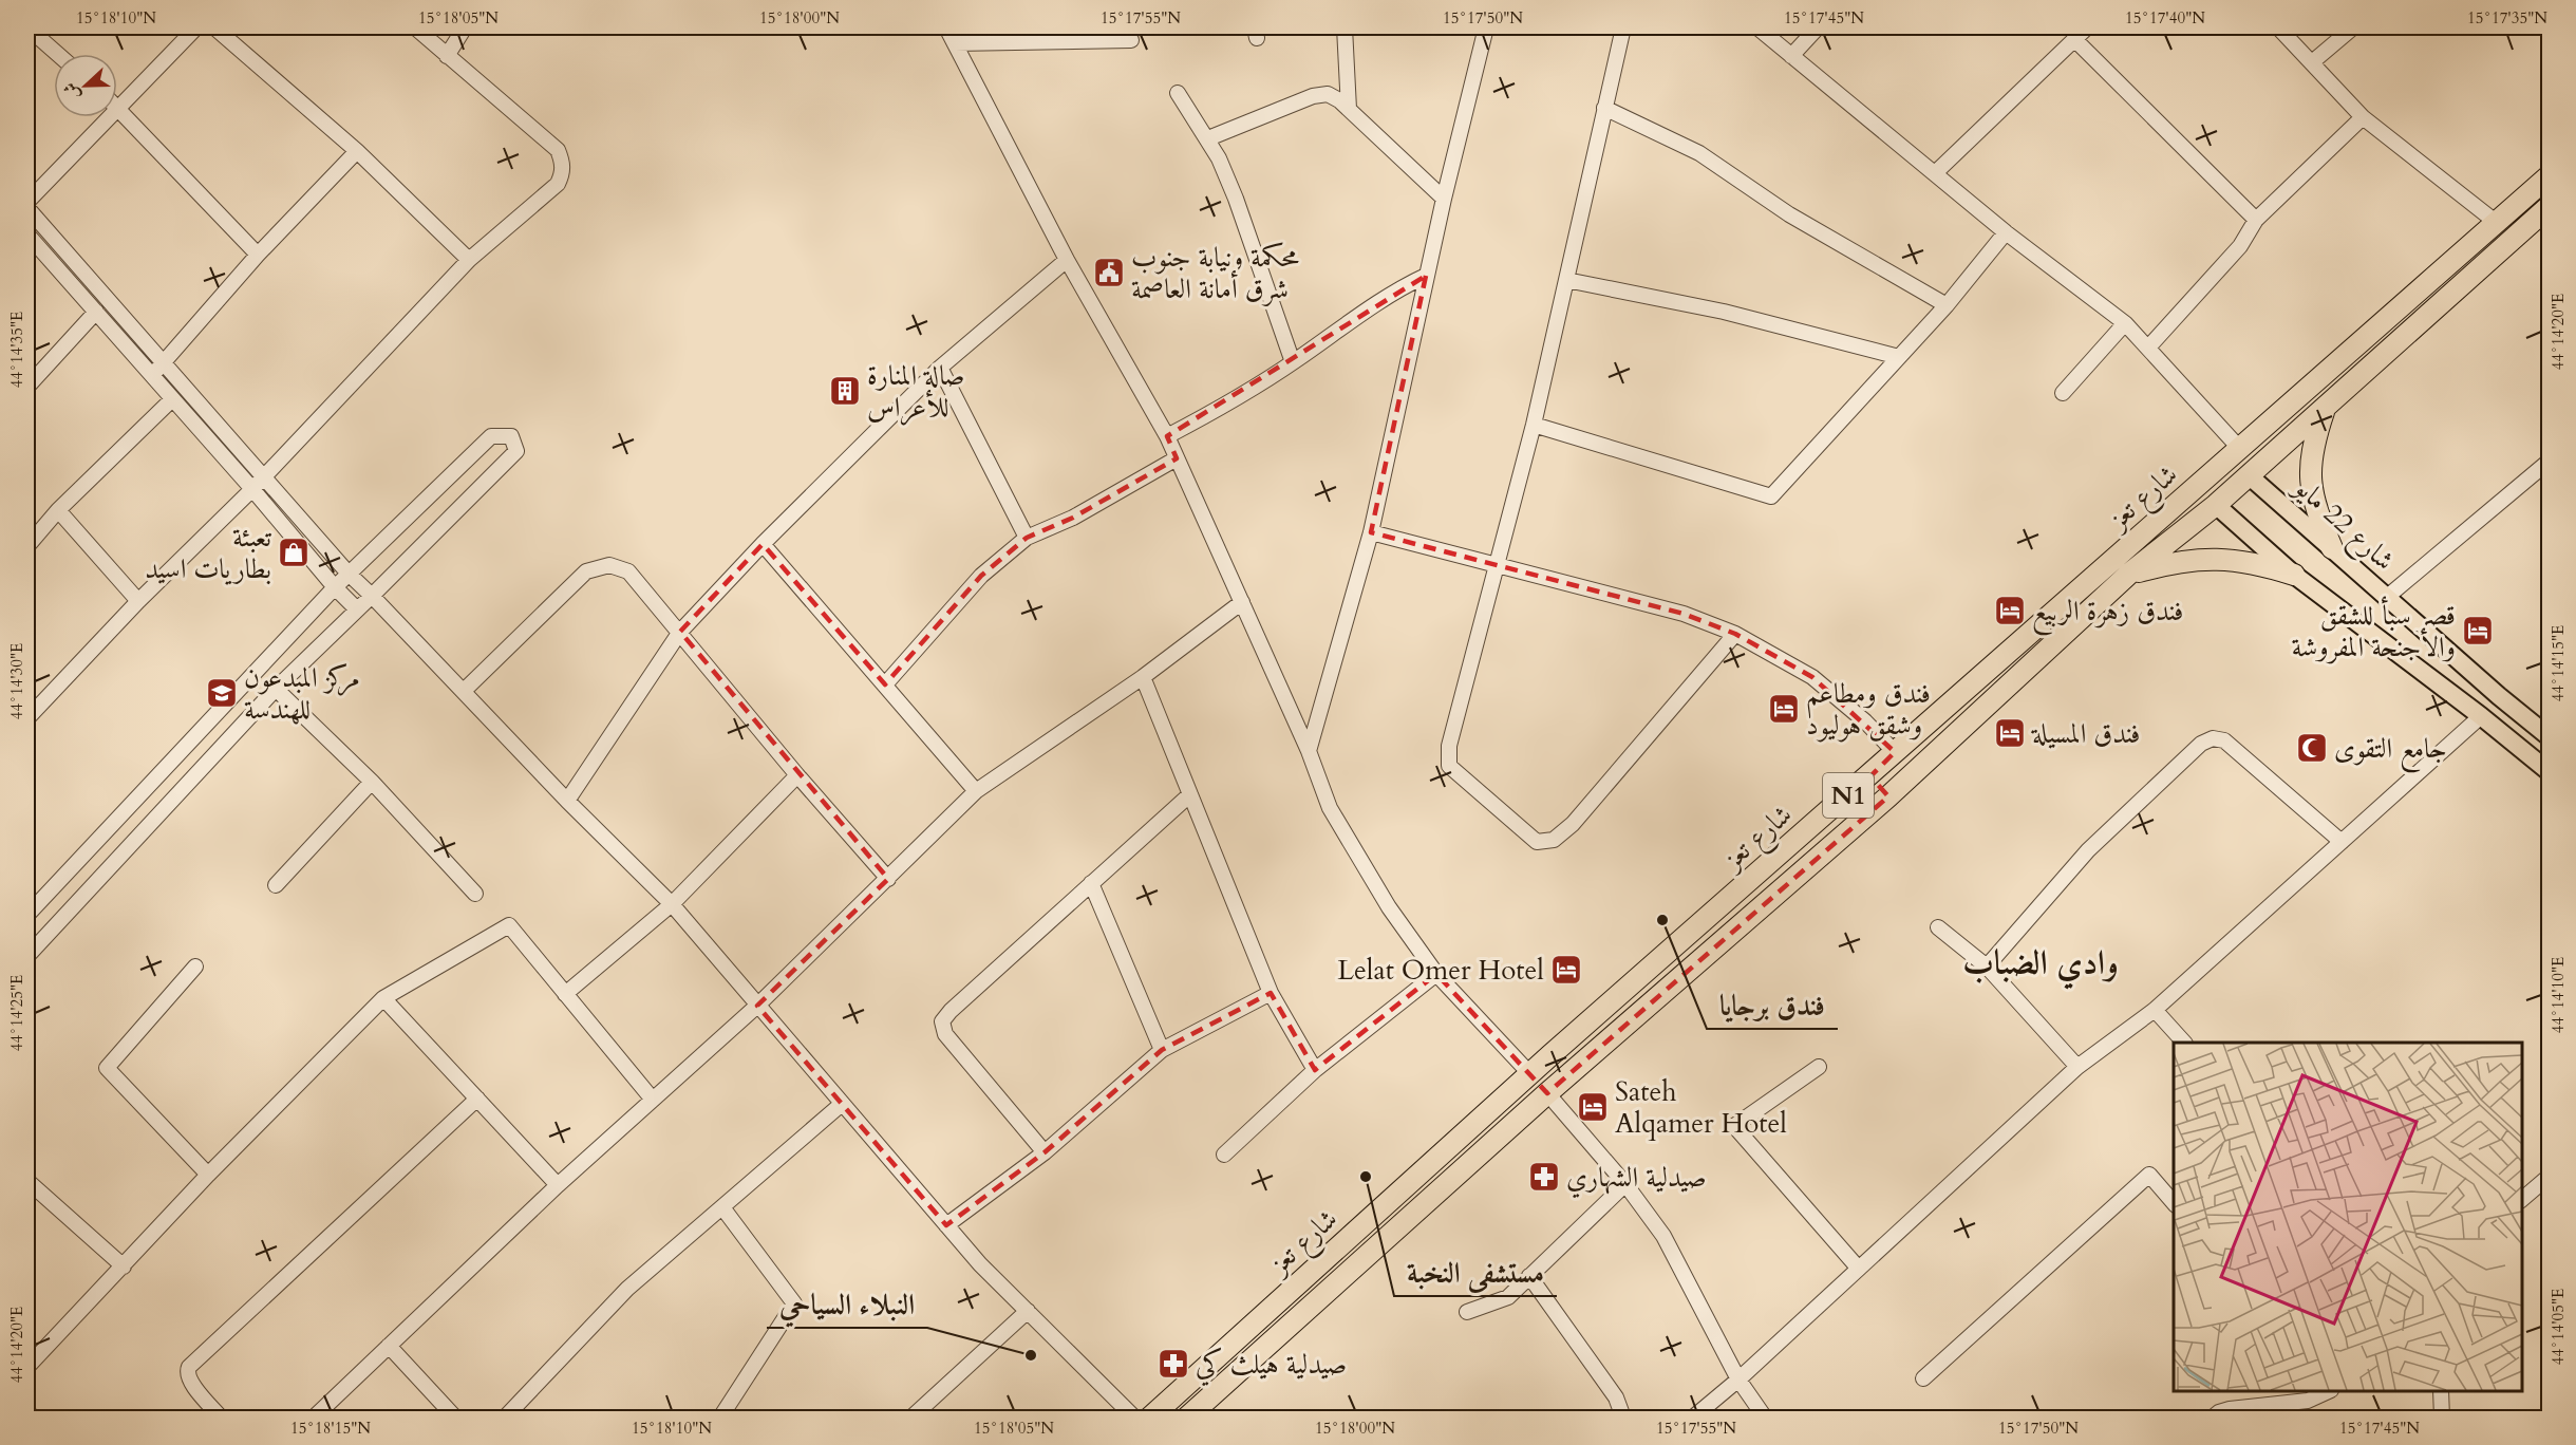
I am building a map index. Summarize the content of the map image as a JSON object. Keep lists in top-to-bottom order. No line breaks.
{"streets":{"highway":["شارع تعز","N1"],"main road":["شارع 22 مايو"]},"crossings":[["شارع تعز","شارع 22 مايو"]],"districts":["وادي الضباب"],"places":{"public building":["محكمة ونيابة جنوب شرق أمانة العاصمة"],"building":["صالة المنارة للأعراس"],"shop":["تعبئة بطاريات اسيد"],"hotel":["فندق زهرة الربيع","قصر سبأ للشقق والأجنحة المفروشة","فندق ومطاعم وشقق هوليود","فندق المسيلة","Lelat Omer Hotel","Sateh Alqamer Hotel"],"school or university":["مركز المبدعون للهندسة"],"mosque":["جامع التقوى"],"other":["فندق برجايا","مستشفى النخبة","النبلاء السياحي"],"pharmacy":["صيدلية الشهاري","صيدلية هيلث كي"]},"north":"left","coordinates":["15°18'10\"N","15°18'05\"N","15°18'00\"N","15°17'55\"N","15°17'50\"N","15°17'45\"N","15°17'40\"N","15°17'35\"N","44°14'20\"E","44°14'35\"E","44°14'15\"E","44°14'30\"E","44°14'10\"E","44°14'25\"E","44°14'05\"E","15°18'15\"N"]}
